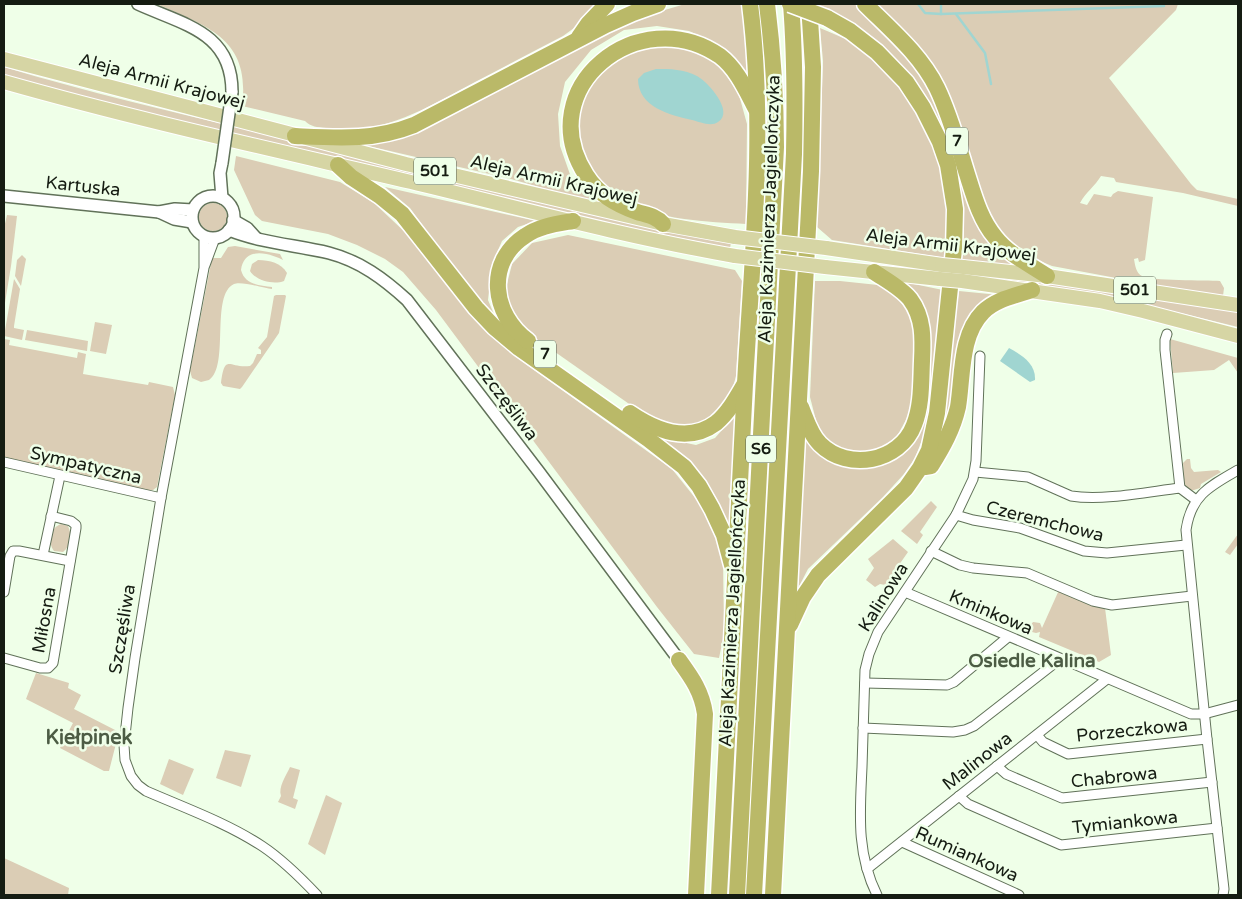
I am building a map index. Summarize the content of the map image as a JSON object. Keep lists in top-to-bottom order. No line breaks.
{"streets":{"highway":["7","Aleja Kazimierza Jagiellończyka","S6"],"main road":["Aleja Armii Krajowej","501"],"street":["Kartuska","Szczęśliwa","Sympatyczna","Czeremchowa","Kalinowa","Kminkowa","Miłosna","Porzeczkowa","Malinowa","Chabrowa","Tymiankowa","Rumiankowa"]},"crossings":[["Aleja Armii Krajowej","7"],["Aleja Armii Krajowej","501"],["7","501"],["Kartuska","Szczęśliwa"],["Szczęśliwa","Sympatyczna"],["Czeremchowa","Kalinowa"],["Kalinowa","Kminkowa"],["Kalinowa","Malinowa"],["Kminkowa","Malinowa"],["Porzeczkowa","Malinowa"],["Malinowa","Chabrowa"],["Malinowa","Tymiankowa"],["Malinowa","Rumiankowa"]],"districts":["Osiedle Kalina","Kiełpinek"]}
